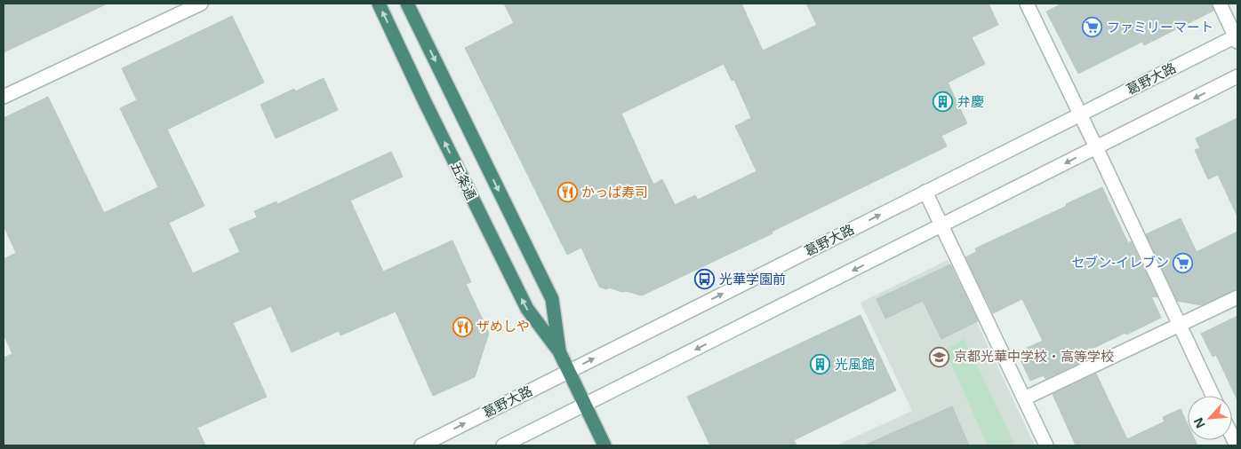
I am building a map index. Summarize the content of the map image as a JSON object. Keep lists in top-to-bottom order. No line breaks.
{"streets":{"highway":["五条通"],"street":["葛野大路"]},"crossings":[["葛野大路","五条通"]],"places":{"supermarket":["ファミリーマート","セブン-イレブン"],"building":["弁慶","光風館"],"restaurant":["かっぱ寿司","ザめしや"],"bus stop":["光華学園前"],"school or university":["京都光華中学校・高等学校"]},"north":"bottom left"}
